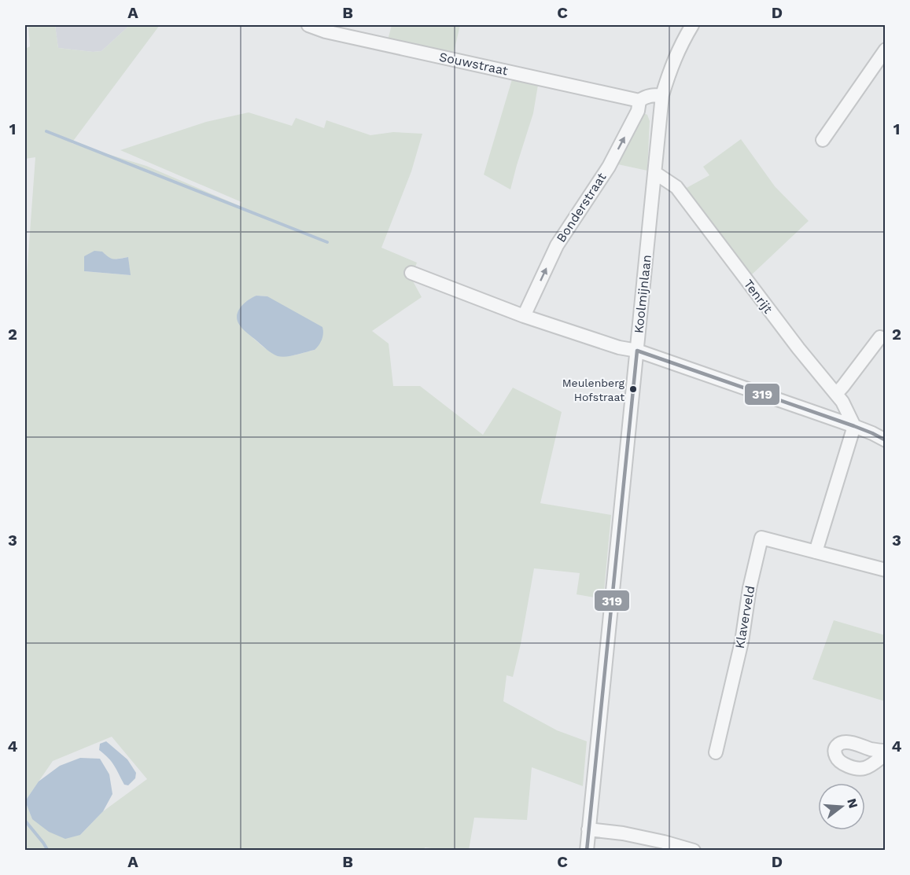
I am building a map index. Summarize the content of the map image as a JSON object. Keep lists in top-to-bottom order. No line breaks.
{"streets":{"street":["Souwstraat","Bonderstraat","Koolmijnlaan","Tenrijt","Klaverveld"]},"crossings":[["Souwstraat","Bonderstraat"],["Souwstraat","Koolmijnlaan"],["Koolmijnlaan","Tenrijt"]],"one_way":["Bonderstraat"],"places":["Meulenberg Hofstraat"],"lines":["transit line 319"],"north":"right","grid":{"columns":["A","B","C","D"],"rows":["1","2","3","4"]}}
